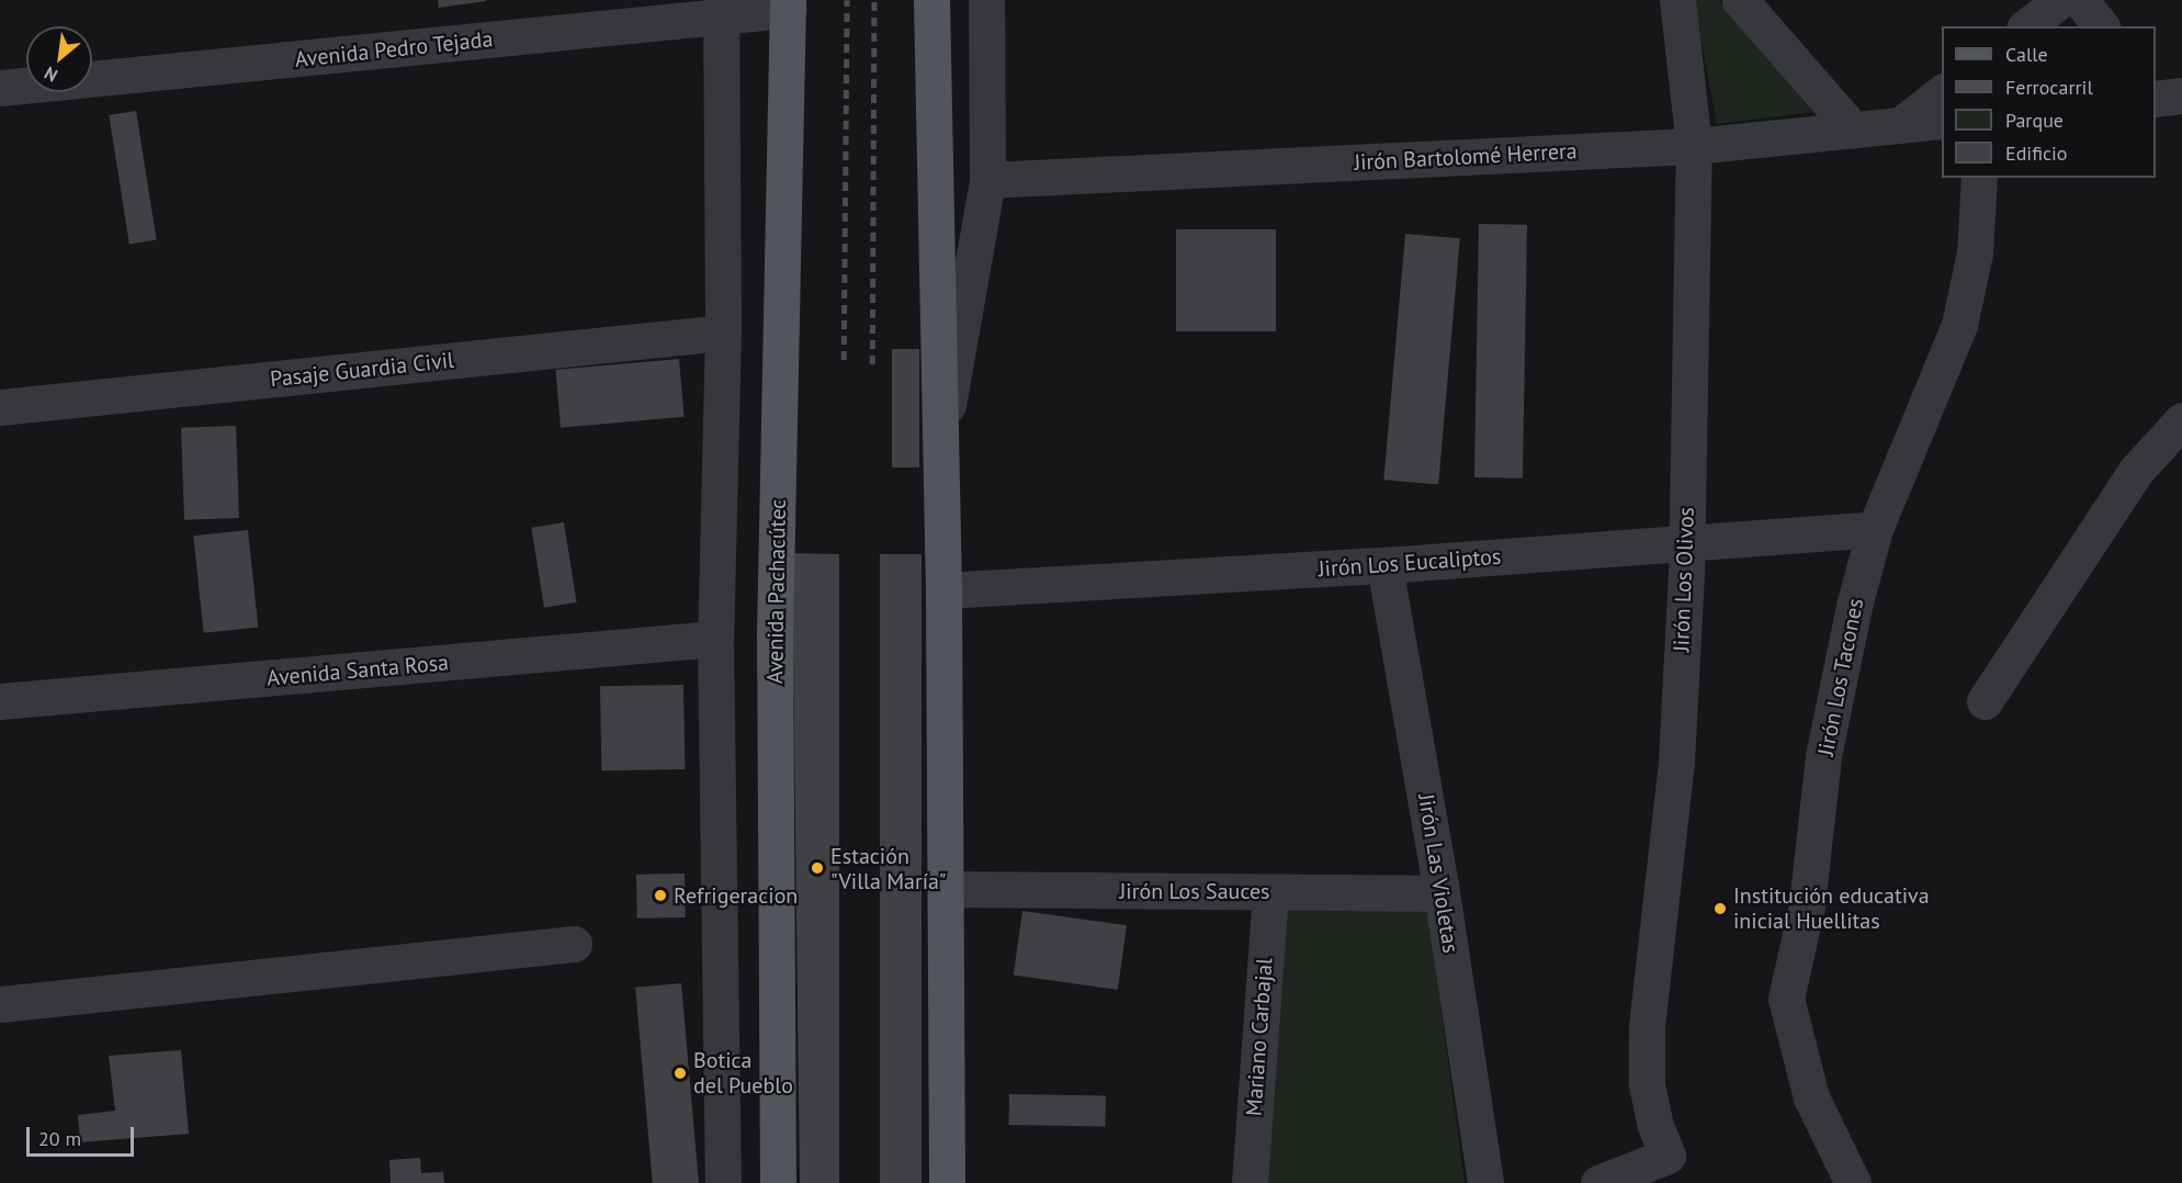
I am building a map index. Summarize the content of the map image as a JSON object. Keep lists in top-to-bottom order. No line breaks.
{"streets":{"main road":["Avenida Pachacútec"],"street":["Avenida Pedro Tejada","Jirón Bartolomé Herrera","Pasaje Guardia Civil","Jirón Los Eucaliptos","Jirón Los Olivos","Avenida Santa Rosa","Jirón Los Tacones","Jirón Las Violetas","Jirón Los Sauces","Mariano Carbajal"]},"crossings":[["Avenida Pedro Tejada","Avenida Pachacútec"],["Jirón Bartolomé Herrera","Jirón Los Olivos"],["Jirón Los Eucaliptos","Jirón Los Olivos"],["Jirón Los Eucaliptos","Jirón Los Tacones"],["Jirón Los Eucaliptos","Jirón Las Violetas"],["Jirón Las Violetas","Jirón Los Sauces"],["Jirón Los Sauces","Mariano Carbajal"]],"places":["Estación \"Villa María\"","Refrigeracion","Institución educativa inicial Huellitas","Botica del Pueblo"],"legend":["Calle","Ferrocarril","Parque","Edificio"],"scale_bar":"20 m","north":"bottom left"}
